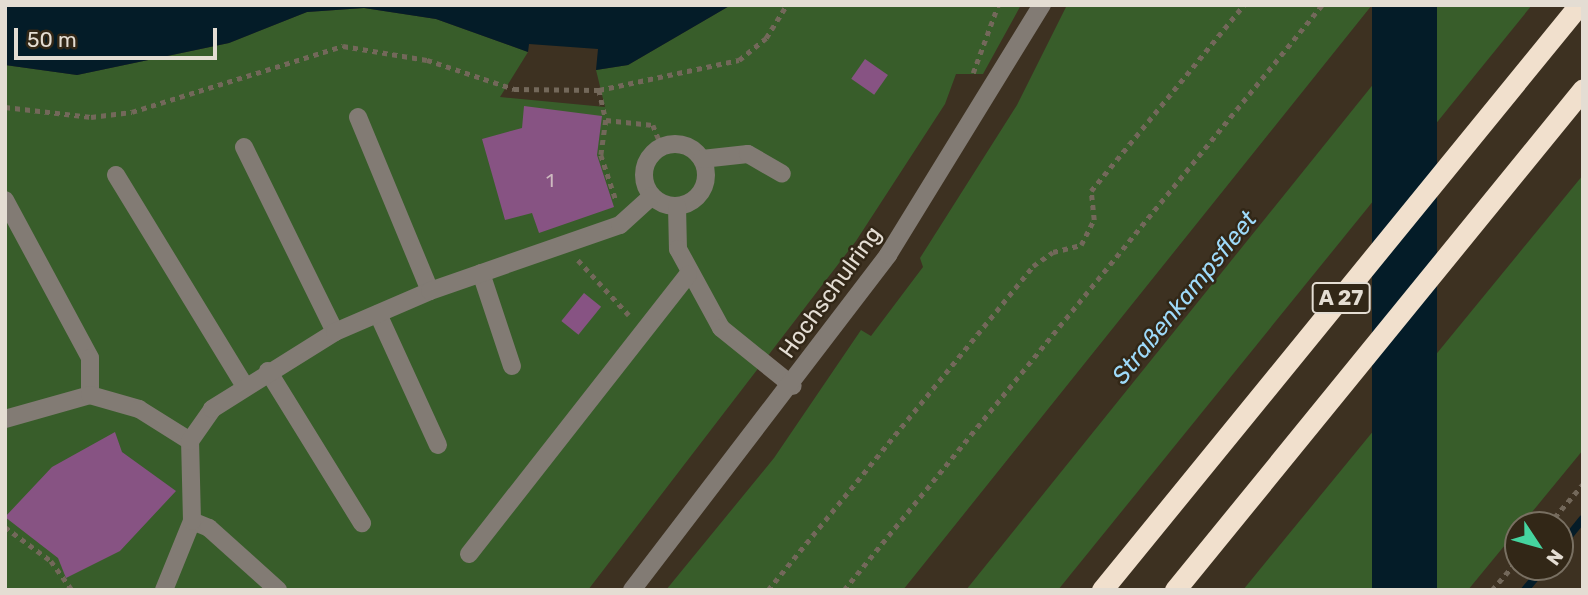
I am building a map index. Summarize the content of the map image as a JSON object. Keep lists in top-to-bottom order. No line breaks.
{"streets":{"highway":["A 27"],"street":["Hochschulring"]},"water":["Straßenkampsfleet"],"house_numbers":["1"],"scale_bar":"50 m","north":"bottom right"}
